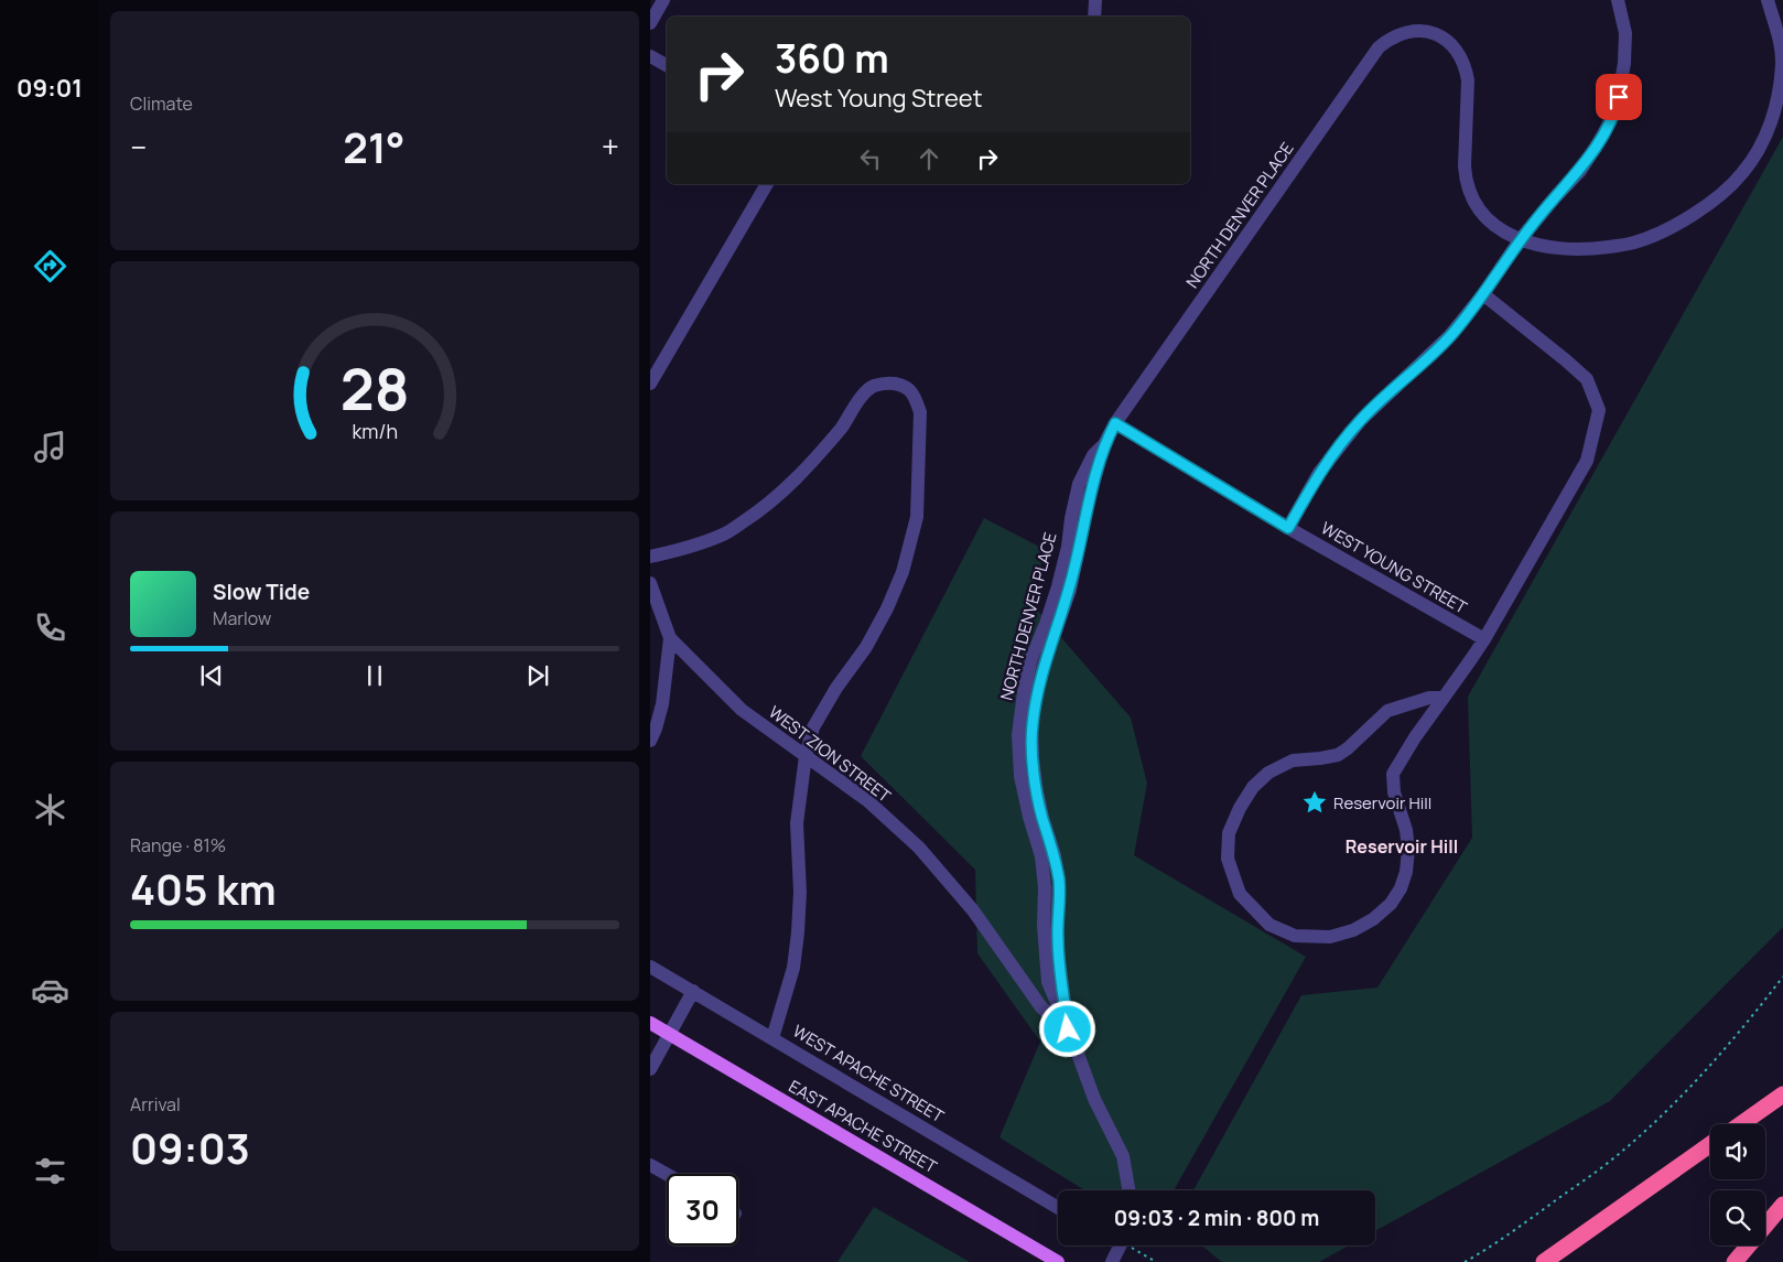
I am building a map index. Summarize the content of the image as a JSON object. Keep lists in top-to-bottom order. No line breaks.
{"streets":{"main road":["EAST APACHE STREET"],"street":["NORTH DENVER PLACE","WEST YOUNG STREET","WEST ZION STREET","WEST APACHE STREET"]},"crossings":[["NORTH DENVER PLACE","WEST YOUNG STREET"],["NORTH DENVER PLACE","WEST ZION STREET"]],"districts":["Reservoir Hill"],"places":{"place":["Reservoir Hill"]},"page":{"tabs":"09:01","tile":["Climate",["Range · 81%","405 km"],["Arrival","09:03"]],"turn":["360 m","West Young Street"],"heat":["−","21°","+"],"song":["Slow Tide","Marlow"],"limit":"30","trip":"09:03 · 2 min · 800 m","gauge":["28","km/h"]}}
